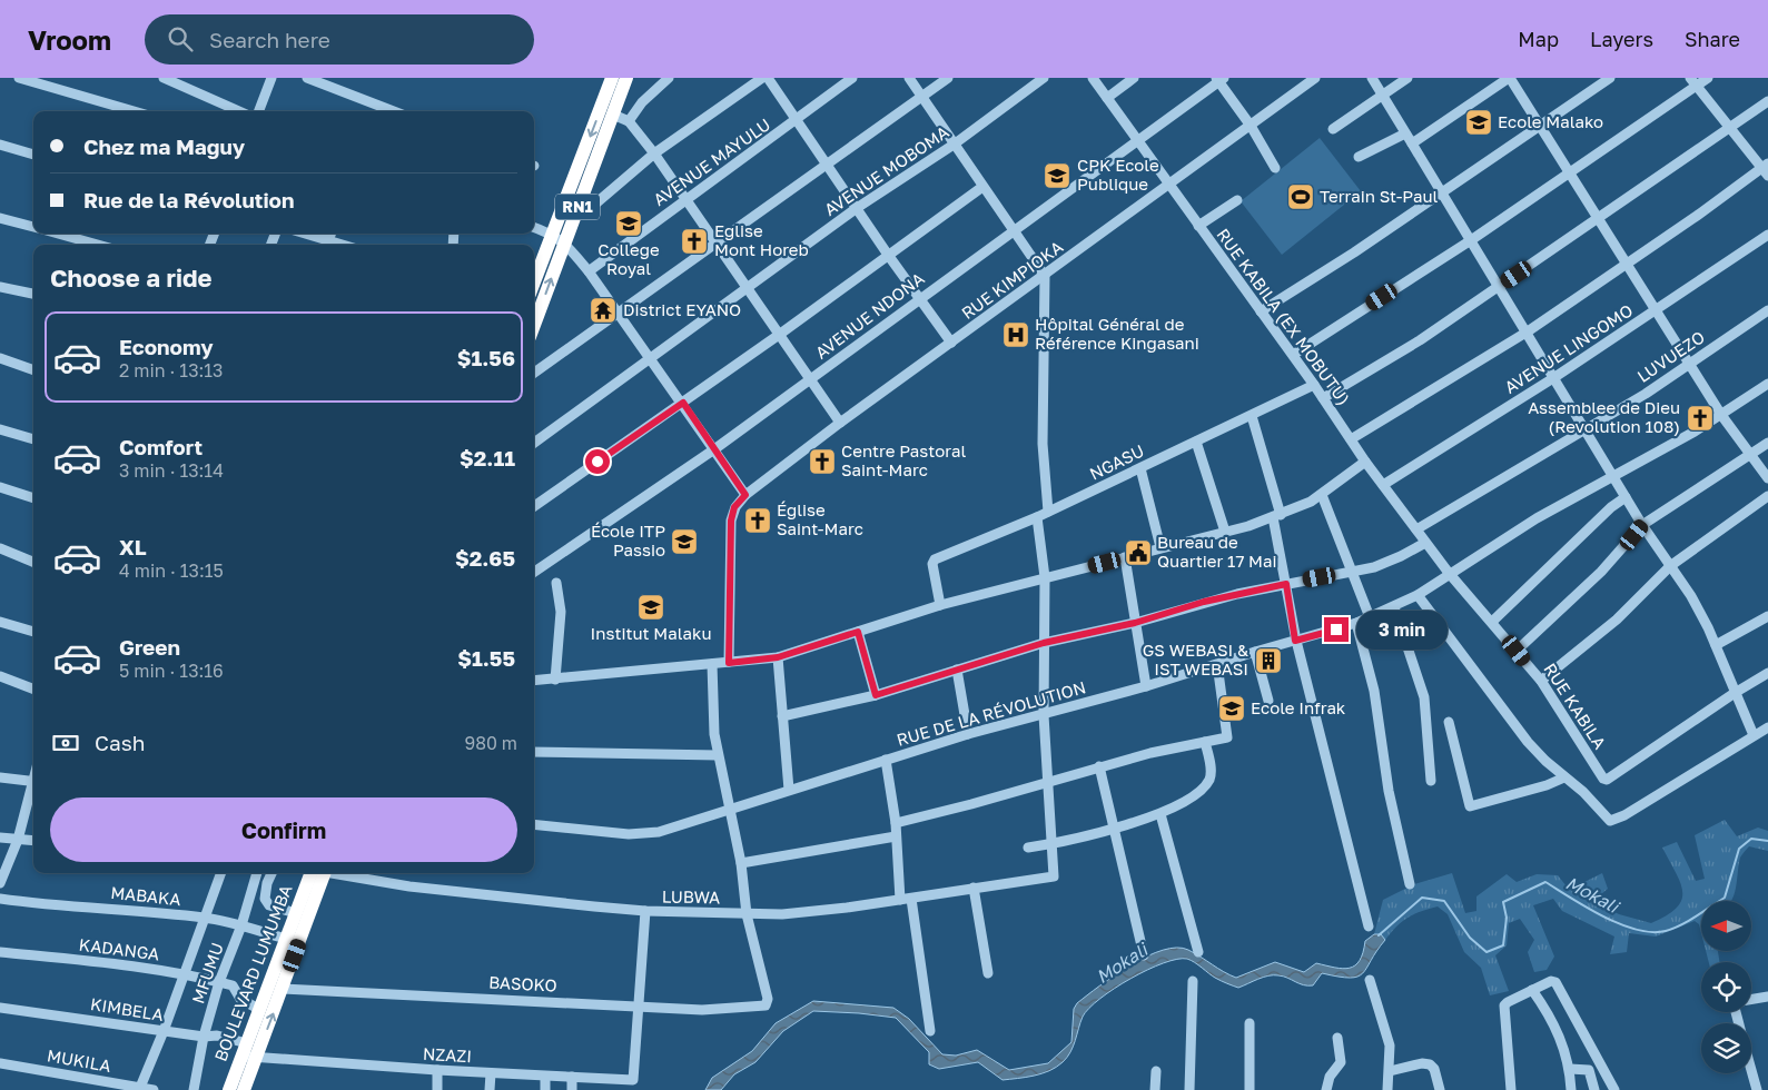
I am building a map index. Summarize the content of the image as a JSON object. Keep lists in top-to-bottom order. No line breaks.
{"streets":{"highway":["RN1","BOULEVARD LUMUMBA"],"street":["AVENUE MAYULU","AVENUE MOBOMA","RUE KIMPIOKA","AVENUE NDONA","RUE KABILA (EX MOBUTU)","AVENUE LINGOMO","LUVUEZO","NGASU","RUE KABILA","RUE DE LA RÉVOLUTION","MABAKA","LUBWA","KADANGA","MFUMU","BASOKO","KIMBELA","NZAZI","MUKILA"]},"crossings":[["RUE KIMPIOKA","RUE KABILA (EX MOBUTU)"],["AVENUE NDONA","RUE KABILA (EX MOBUTU)"],["RUE KABILA (EX MOBUTU)","AVENUE LINGOMO"],["RUE KABILA (EX MOBUTU)","LUVUEZO"],["RUE KABILA (EX MOBUTU)","NGASU"],["RUE KABILA (EX MOBUTU)","RUE KABILA"],["RUE KABILA (EX MOBUTU)","RUE DE LA RÉVOLUTION"],["RUE KABILA","RUE DE LA RÉVOLUTION"],["MABAKA","MFUMU"],["MABAKA","BOULEVARD LUMUMBA"],["LUBWA","BASOKO"],["KADANGA","MFUMU"],["KADANGA","BOULEVARD LUMUMBA"],["MFUMU","KIMBELA"],["BOULEVARD LUMUMBA","BASOKO"],["BOULEVARD LUMUMBA","KIMBELA"],["BOULEVARD LUMUMBA","NZAZI"],["KIMBELA","NZAZI"]],"water":["Mokali"],"places":{"school or university":["Ecole Malako","CPK Ecole Publique","College Royal","École ITP Passio","Institut Malaku","Ecole Infrak"],"sports":["Terrain St-Paul"],"church":["Eglise Mont Horeb","Assemblee de Dieu (Revolution 108)","Centre Pastoral Saint-Marc","Église Saint-Marc"],"temple":["District EYANO"],"hospital":["Hôpital Général de Référence Kingasani"],"public building":["Bureau de Quartier 17 Mai"],"building":["GS WEBASI & IST WEBASI"]},"north":"left","page":{"header":"Vroom","search":"Search here","nav":["Map","Layers","Share"],"banner":["Chez ma Maguy","Rue de la Révolution"],"heading":"Choose a ride","list":[{"name":"Economy","note":"2 min · 13:13","value":"$1.56"},{"name":"Comfort","note":"3 min · 13:14","value":"$2.11"},{"name":"XL","note":"4 min · 13:15","value":"$2.65"},{"name":"Green","note":"5 min · 13:16","value":"$1.55"}],"bubble":"3 min","pay":["Cash","980 m"],"buttons":"Confirm"}}
